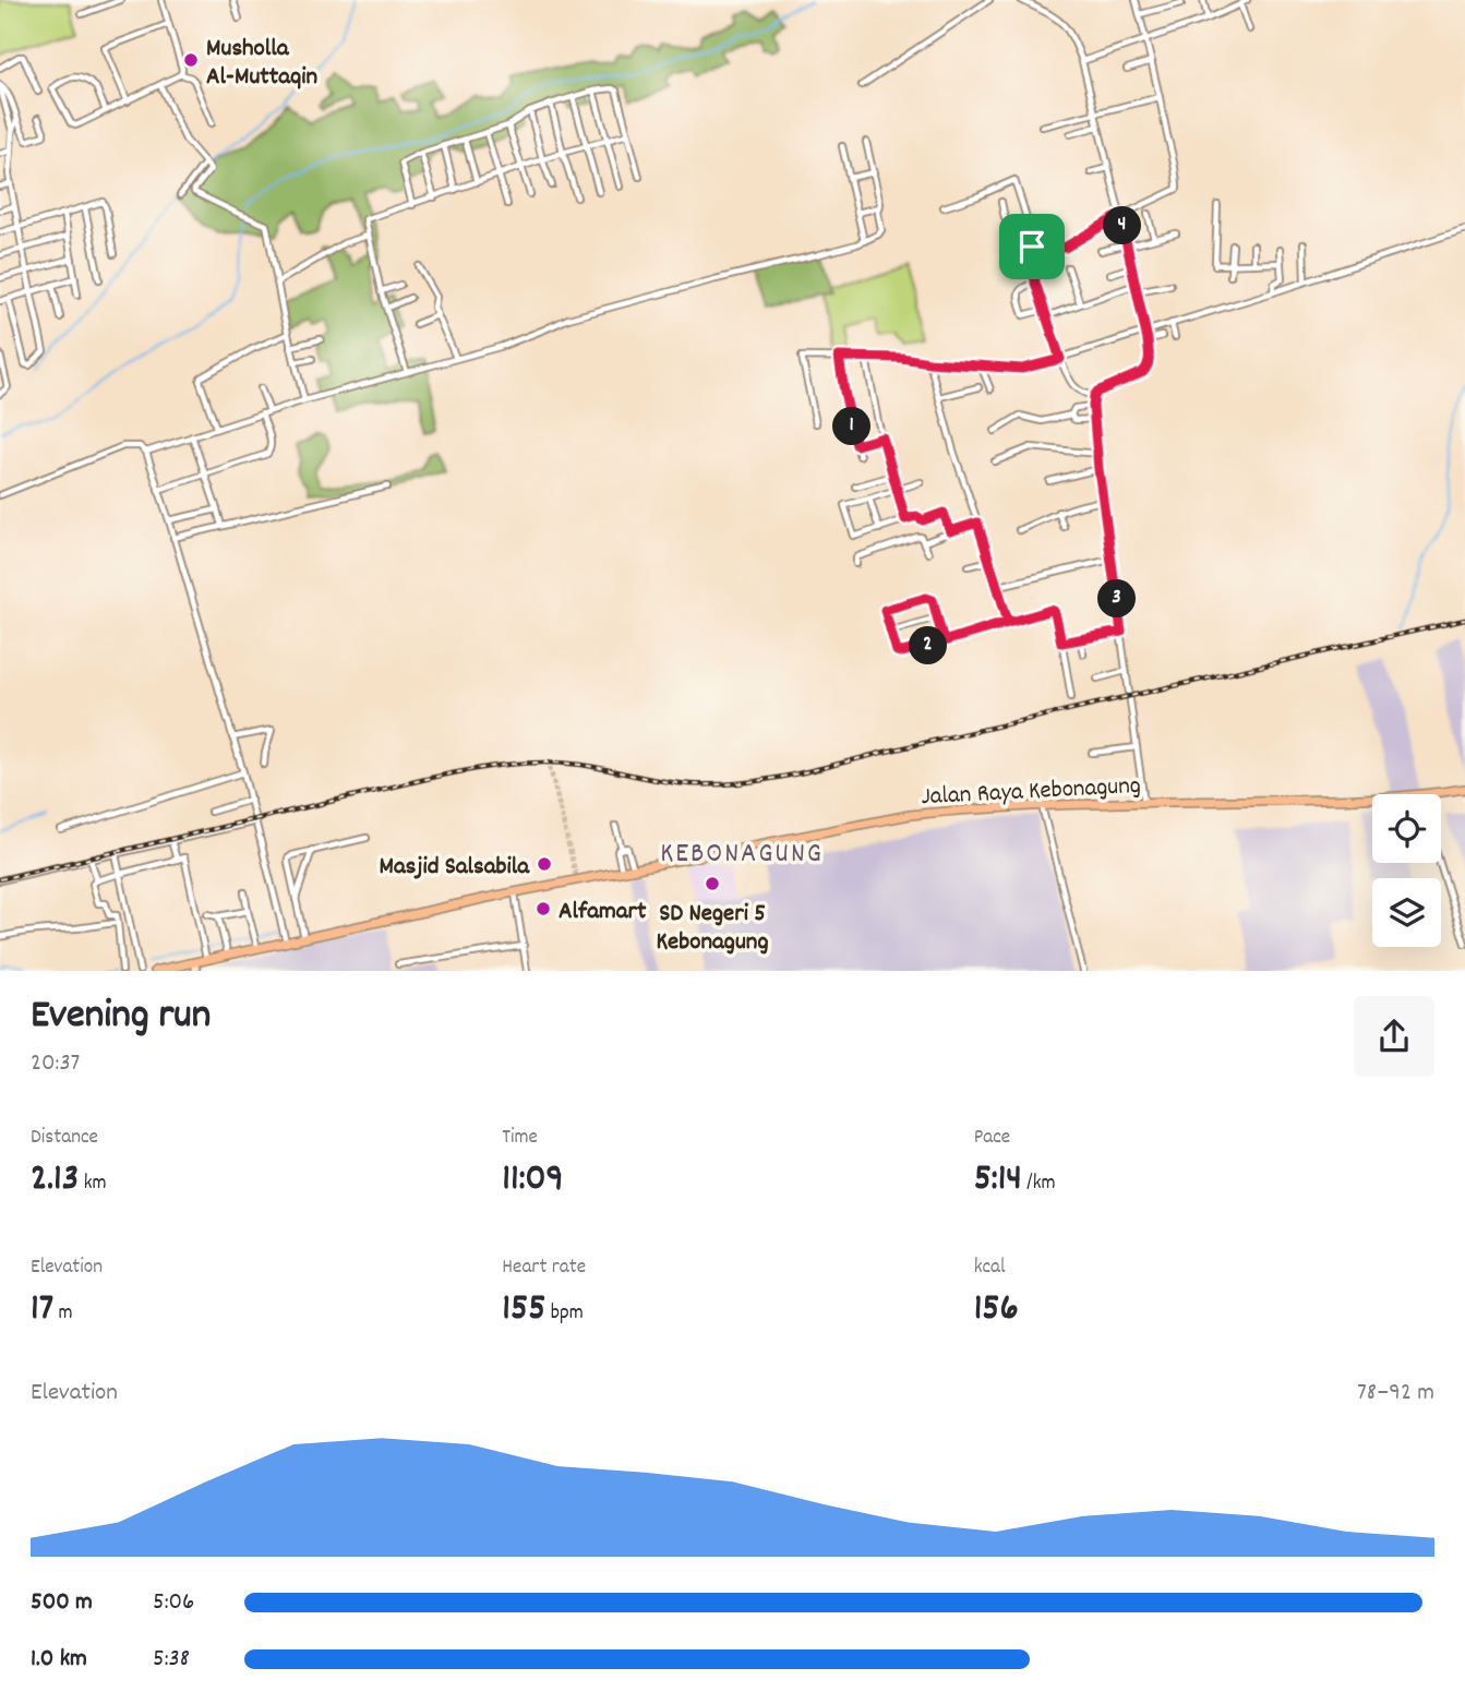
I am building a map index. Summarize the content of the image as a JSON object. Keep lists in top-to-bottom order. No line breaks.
{"streets":{"highway":["Jalan Raya Kebonagung"]},"districts":["KEBONAGUNG"],"places":["Musholla Al-Muttaqin","Masjid Salsabila","SD Negeri 5 Kebonagung","Alfamart"],"page":{"pins":["4","1","3","2"],"heading":["Evening run","20:37"],"stats":[["Distance","2.13 km"],["Time","11:09"],["Pace","5:14 /km"],["Elevation","17 m"],["Heart rate","155 bpm"],["kcal","156"]],"chart":["Elevation","78–92 m"],"list":[{"name":"500 m","note":"5:06"},{"name":"1.0 km","note":"5:38"}]}}
